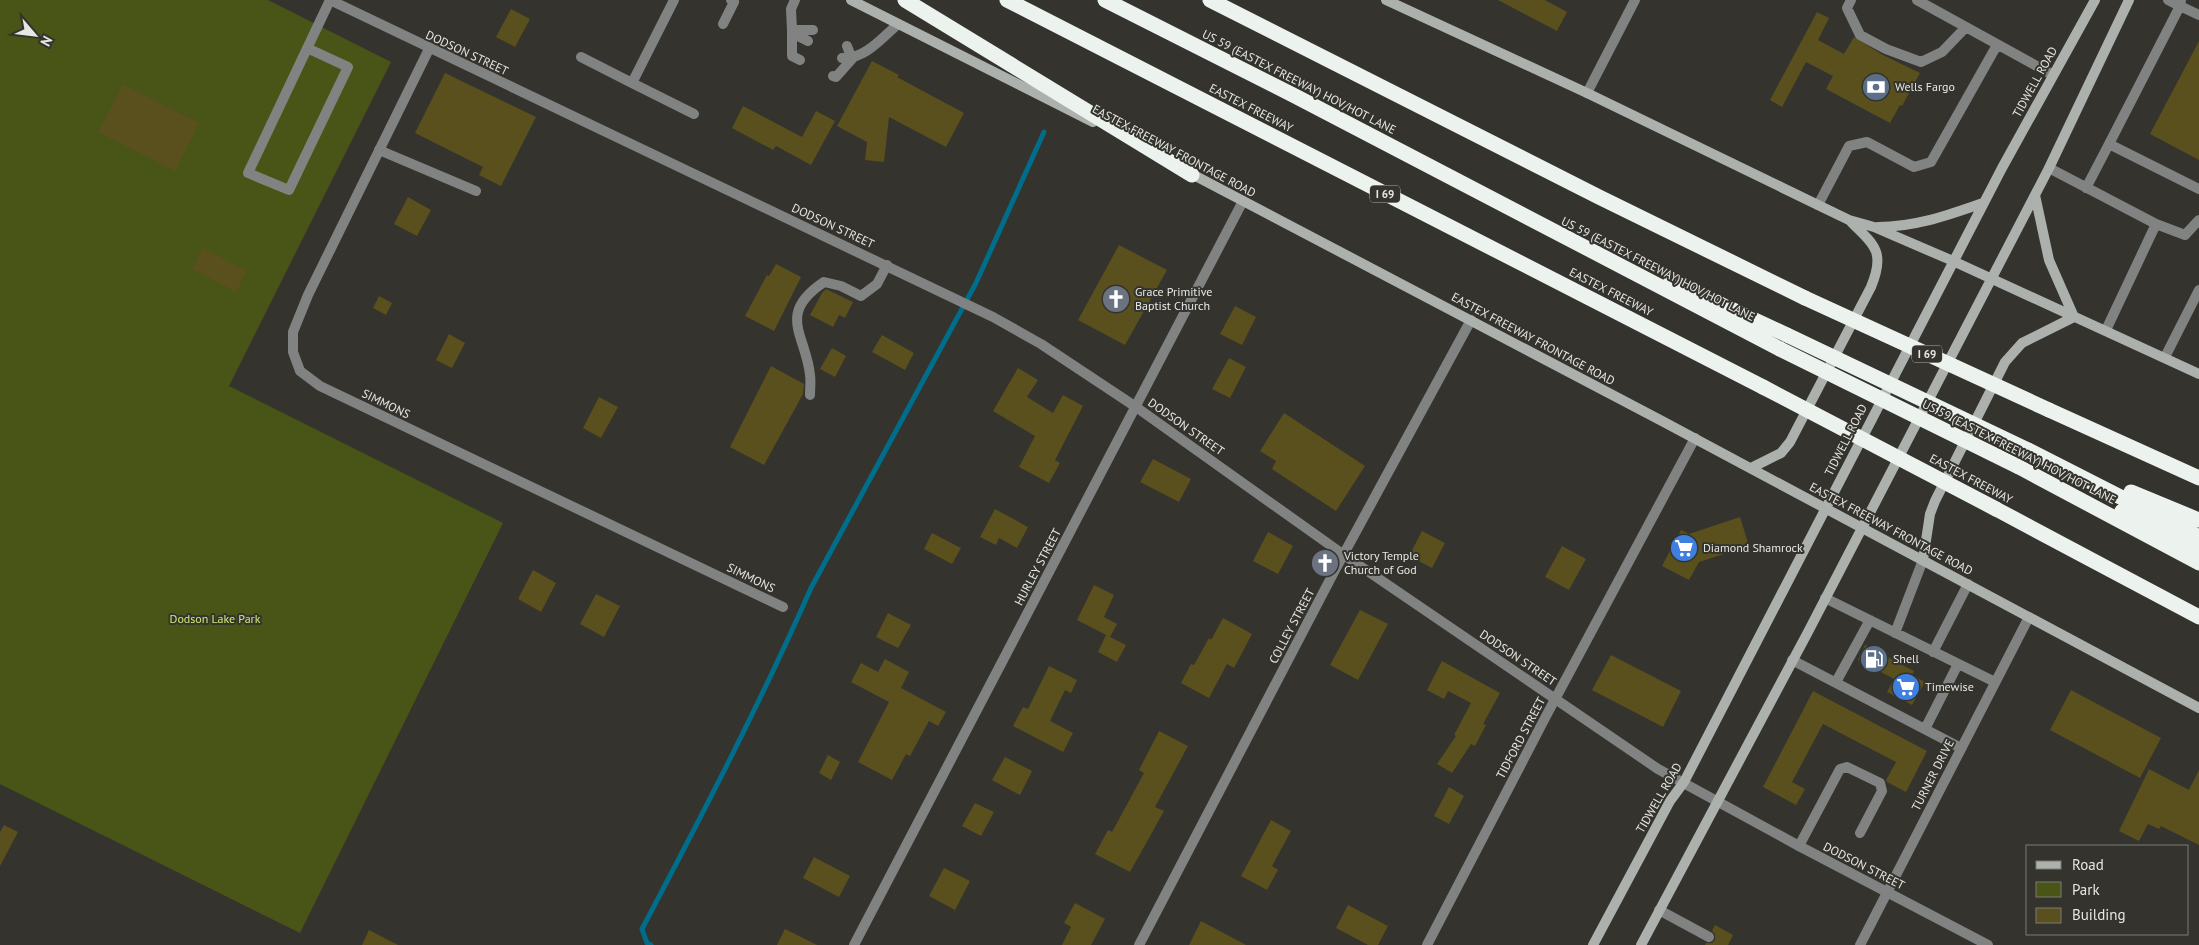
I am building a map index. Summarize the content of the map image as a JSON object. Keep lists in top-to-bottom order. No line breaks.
{"streets":{"highway":["US 59 (EASTEX FREEWAY) HOV/HOT LANE","EASTEX FREEWAY","I 69"],"main road":["TIDWELL ROAD","EASTEX FREEWAY FRONTAGE ROAD"],"street":["DODSON STREET","SIMMONS","HURLEY STREET","COLLEY STREET","TIDFORD STREET","TURNER DRIVE"]},"crossings":[["DODSON STREET","TIDWELL ROAD"],["DODSON STREET","SIMMONS"],["DODSON STREET","HURLEY STREET"],["DODSON STREET","COLLEY STREET"],["DODSON STREET","TIDFORD STREET"],["DODSON STREET","TURNER DRIVE"],["TIDWELL ROAD","EASTEX FREEWAY FRONTAGE ROAD"],["EASTEX FREEWAY FRONTAGE ROAD","HURLEY STREET"],["EASTEX FREEWAY FRONTAGE ROAD","COLLEY STREET"],["EASTEX FREEWAY FRONTAGE ROAD","TIDFORD STREET"],["EASTEX FREEWAY FRONTAGE ROAD","TURNER DRIVE"]],"parks":["Dodson Lake Park"],"places":{"bank":["Wells Fargo"],"church":["Grace Primitive Baptist Church","Victory Temple Church of God"],"supermarket":["Diamond Shamrock","Timewise"],"fuel station":["Shell"]},"legend":["Road","Park","Building"],"north":"bottom right"}
